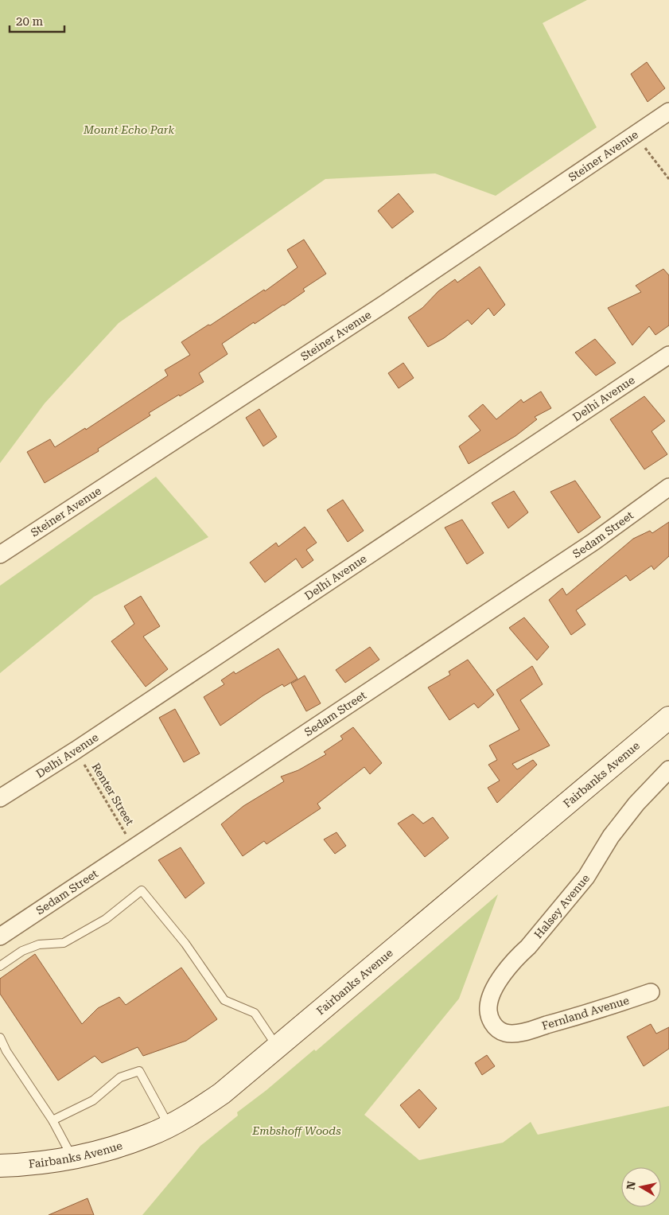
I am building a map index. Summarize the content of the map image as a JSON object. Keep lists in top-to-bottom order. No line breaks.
{"streets":{"street":["Steiner Avenue","Delhi Avenue","Sedam Street","Fairbanks Avenue","Halsey Avenue","Fernland Avenue"],"path":["Renter Street"]},"crossings":[["Delhi Avenue","Renter Street"],["Sedam Street","Renter Street"],["Halsey Avenue","Fernland Avenue"]],"parks":["Mount Echo Park","Embshoff Woods"],"scale_bar":"20 m","north":"left"}
